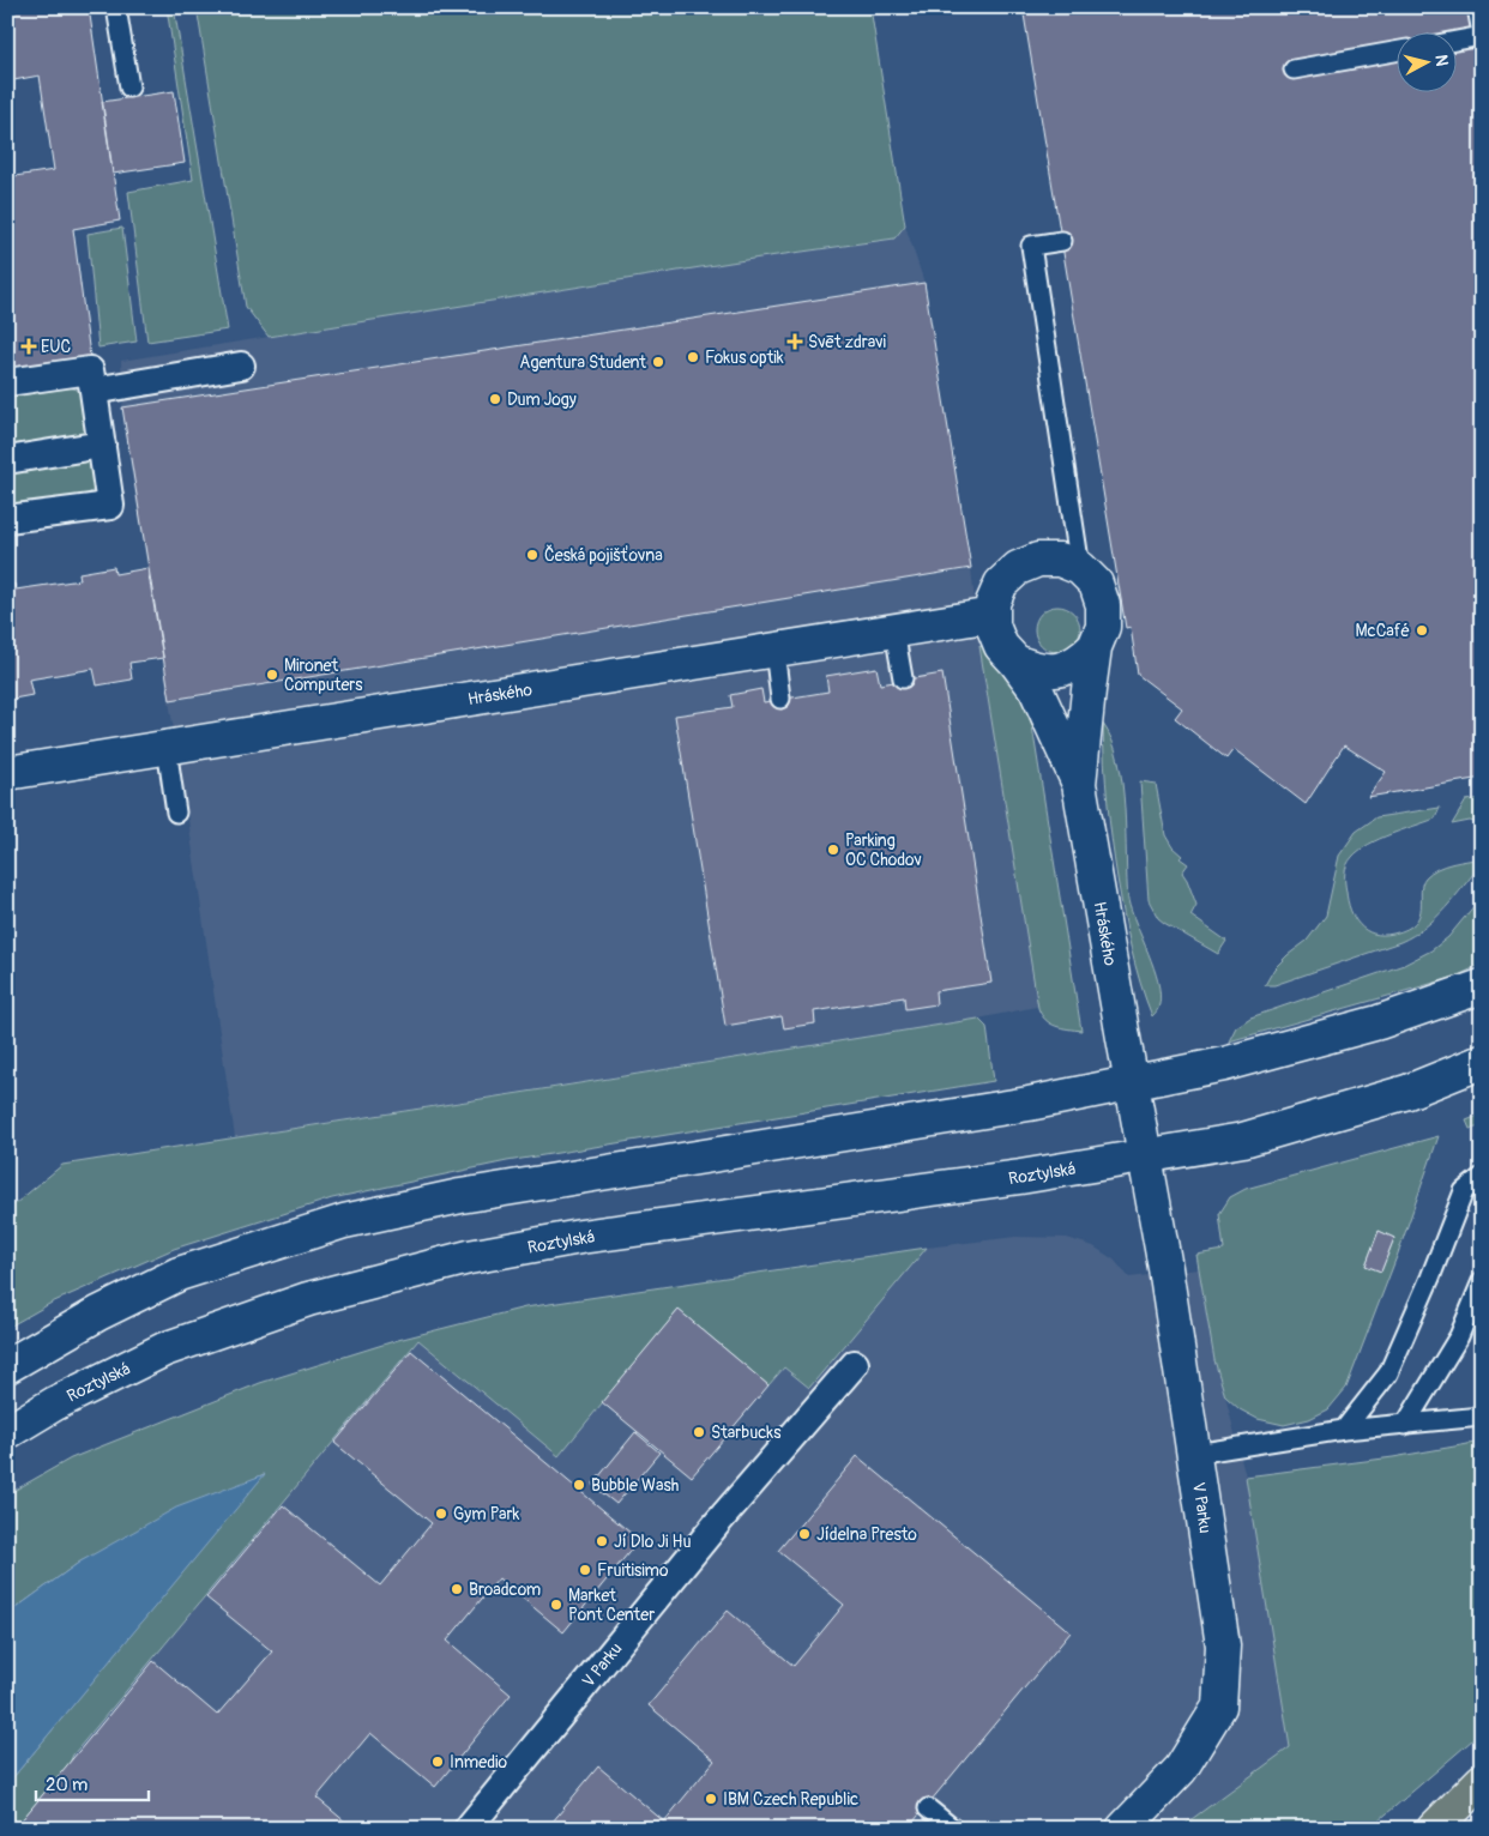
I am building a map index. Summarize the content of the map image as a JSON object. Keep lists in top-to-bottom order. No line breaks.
{"streets":{"main road":["Hráského","Roztylská","V Parku"]},"crossings":[["Roztylská","V Parku"]],"places":{"health":["Svēt zdravi","EUC"],"other":["Fokus optik","Agentura Student","Dum Jogy","Česká pojišťovna","McCafé","Mironet Computers","Parking OC Chodov","Starbucks","Bubble Wash","Gym Park","Jídelna Presto","Jí Dlo Ji Hu","Fruitisimo","Broadcom","Market Pont Center","Inmedio","IBM Czech Republic"]},"scale_bar":"20 m","north":"right"}
